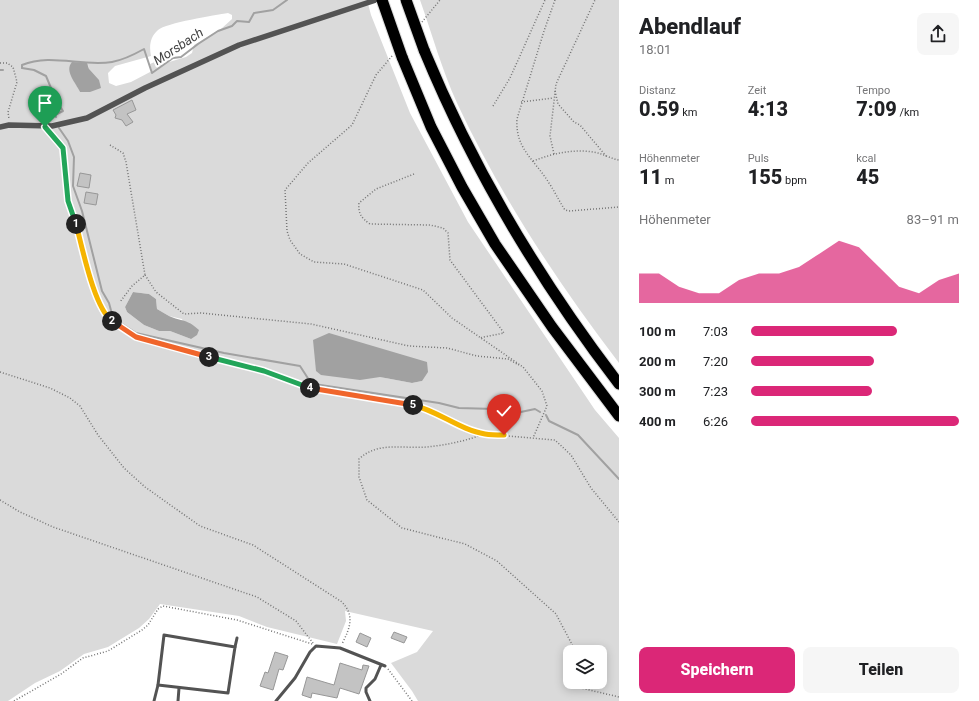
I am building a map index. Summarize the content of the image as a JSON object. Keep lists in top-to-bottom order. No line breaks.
{"water":["Morsbach"],"page":{"heading":["Abendlauf","18:01"],"stats":[["Distanz","0.59 km"],["Zeit","4:13"],["Tempo","7:09 /km"],["Höhenmeter","11 m"],["Puls","155 bpm"],["kcal","45"]],"chart":["Höhenmeter","83–91 m"],"pins":["1","2","3","4","5"],"list":[{"name":"100 m","note":"7:03"},{"name":"200 m","note":"7:20"},{"name":"300 m","note":"7:23"},{"name":"400 m","note":"6:26"}],"buttons":["Speichern","Teilen"]}}
